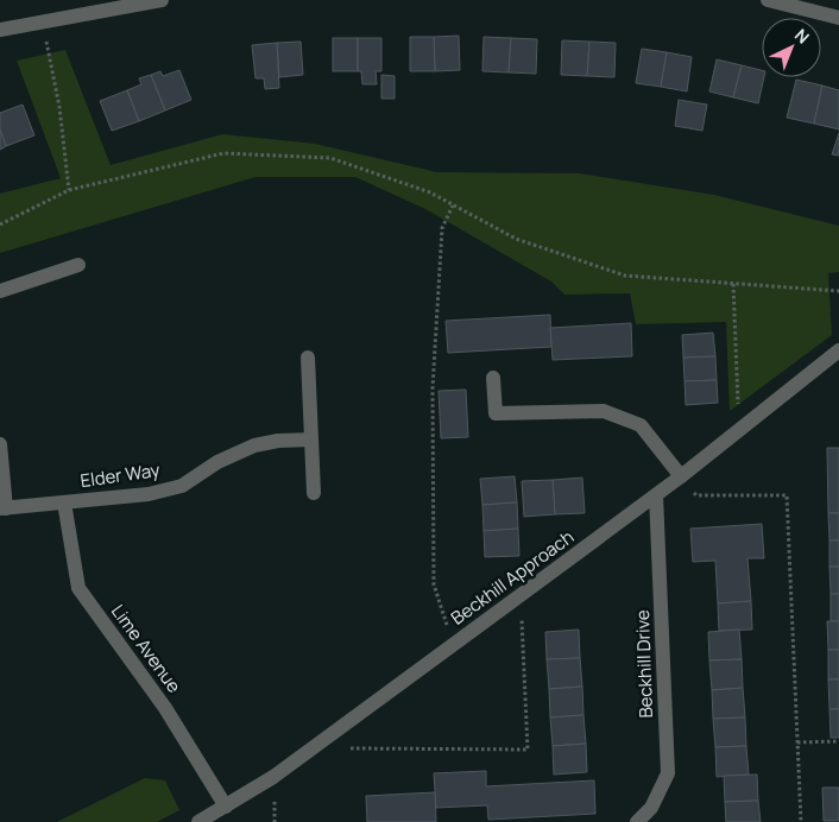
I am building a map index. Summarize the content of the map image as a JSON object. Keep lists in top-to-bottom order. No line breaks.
{"streets":{"street":["Elder Way","Beckhill Approach","Lime Avenue","Beckhill Drive"]},"crossings":[["Elder Way","Lime Avenue"],["Beckhill Approach","Lime Avenue"],["Beckhill Approach","Beckhill Drive"]],"north":"top right"}
